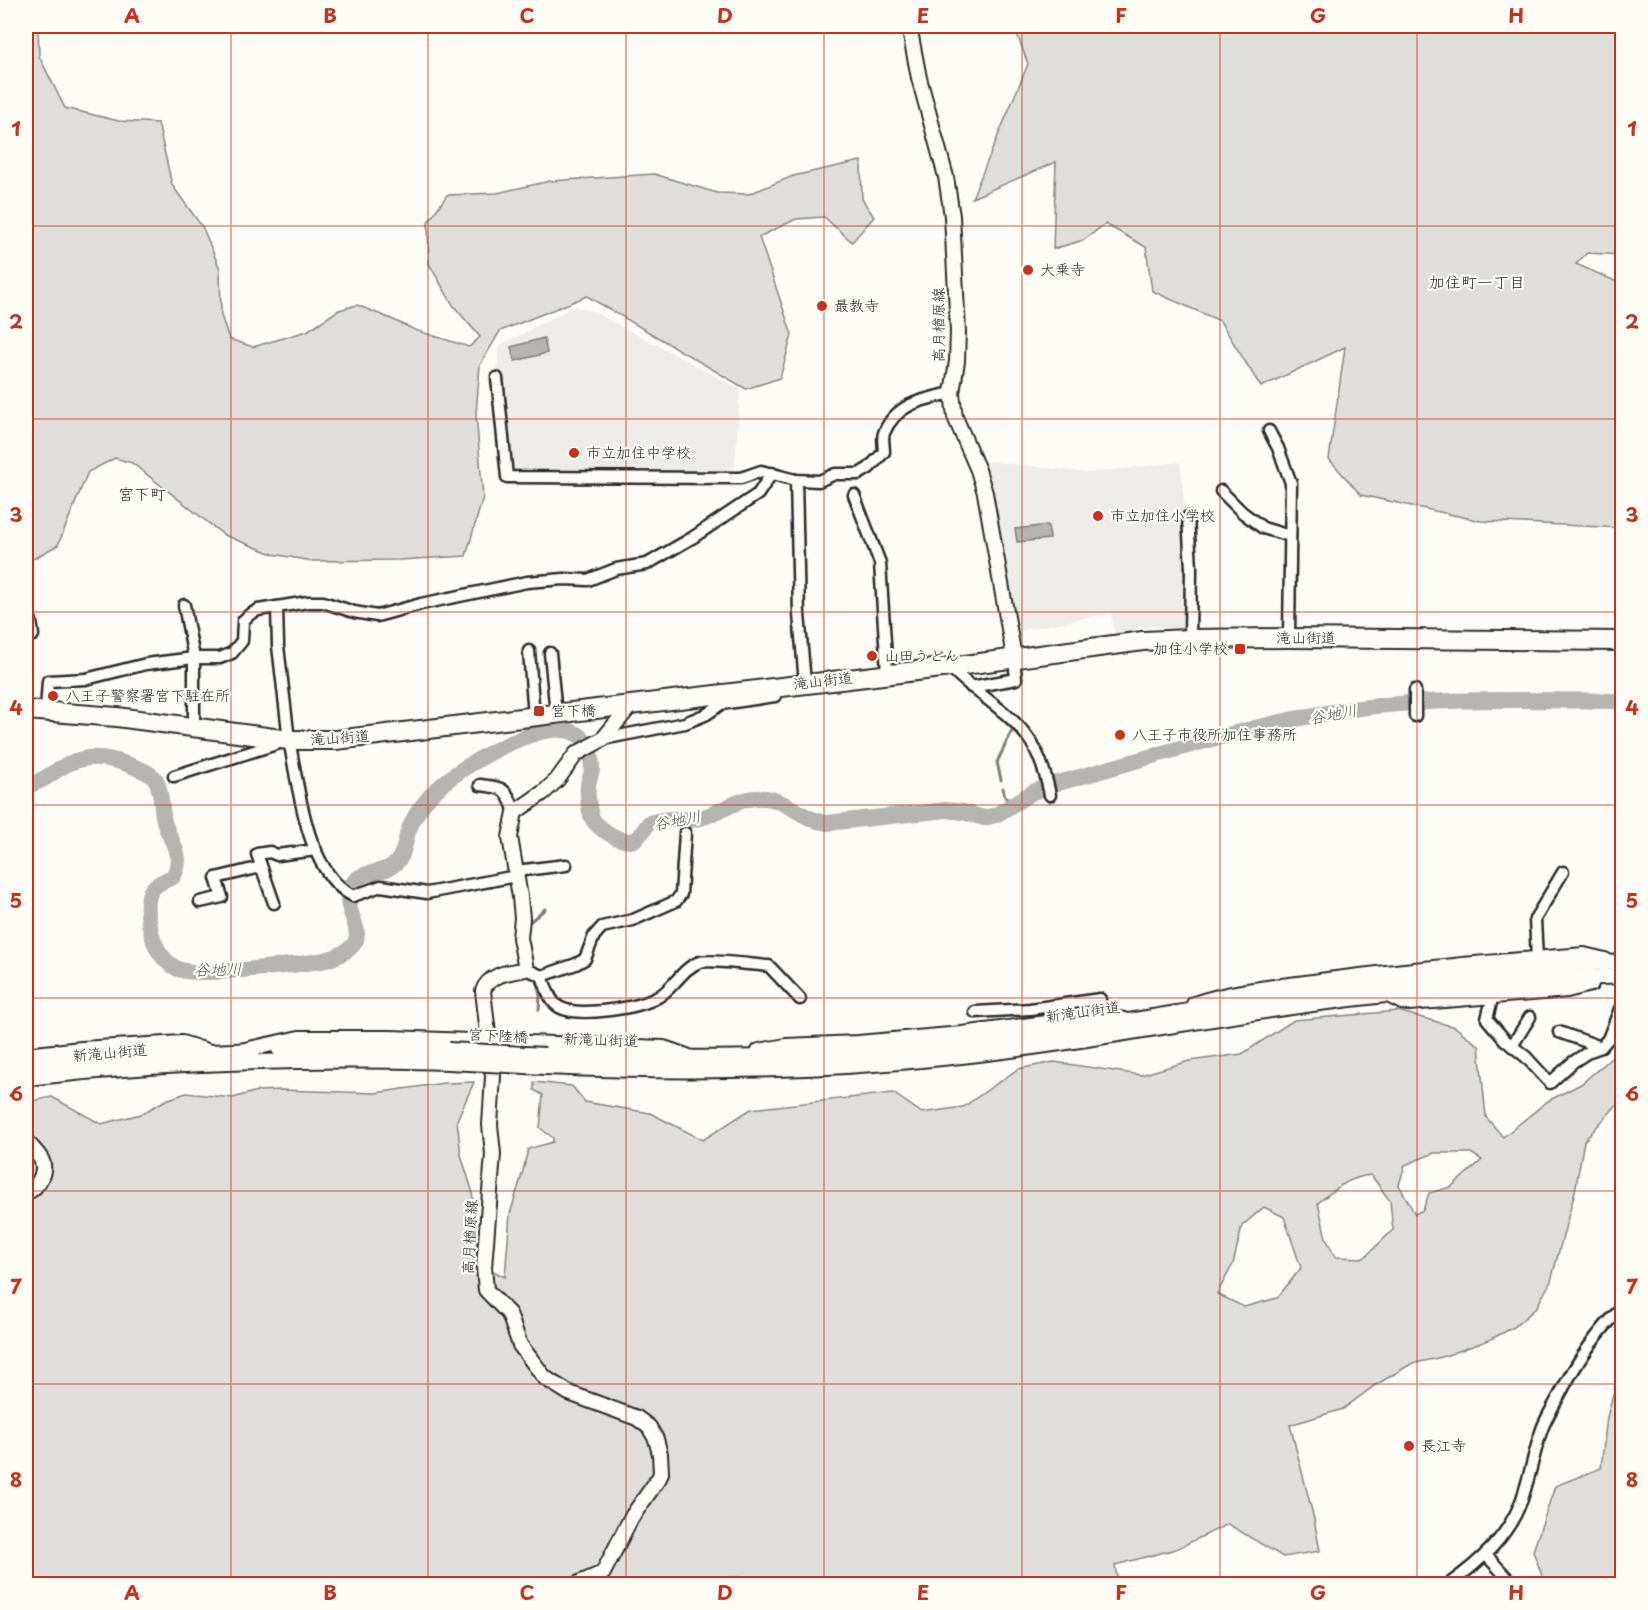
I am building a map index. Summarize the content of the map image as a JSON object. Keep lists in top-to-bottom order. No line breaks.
{"streets":{"highway":["滝山街道"],"main road":["高月楢原線","新滝山街道","宮下陸橋"]},"crossings":[["高月楢原線","滝山街道"],["新滝山街道","宮下陸橋"]],"districts":["加住町一丁目","宮下町"],"water":["谷地川"],"places":{"other":["大乗寺","最教寺","市立加住中学校","市立加住小学校","山田うどん","八王子警察署宮下駐在所","八王子市役所加住事務所","長江寺"],"transit":["加住小学校","宮下橋"]},"grid":{"columns":["A","B","C","D","E","F","G","H"],"rows":["1","2","3","4","5","6","7","8"]}}
